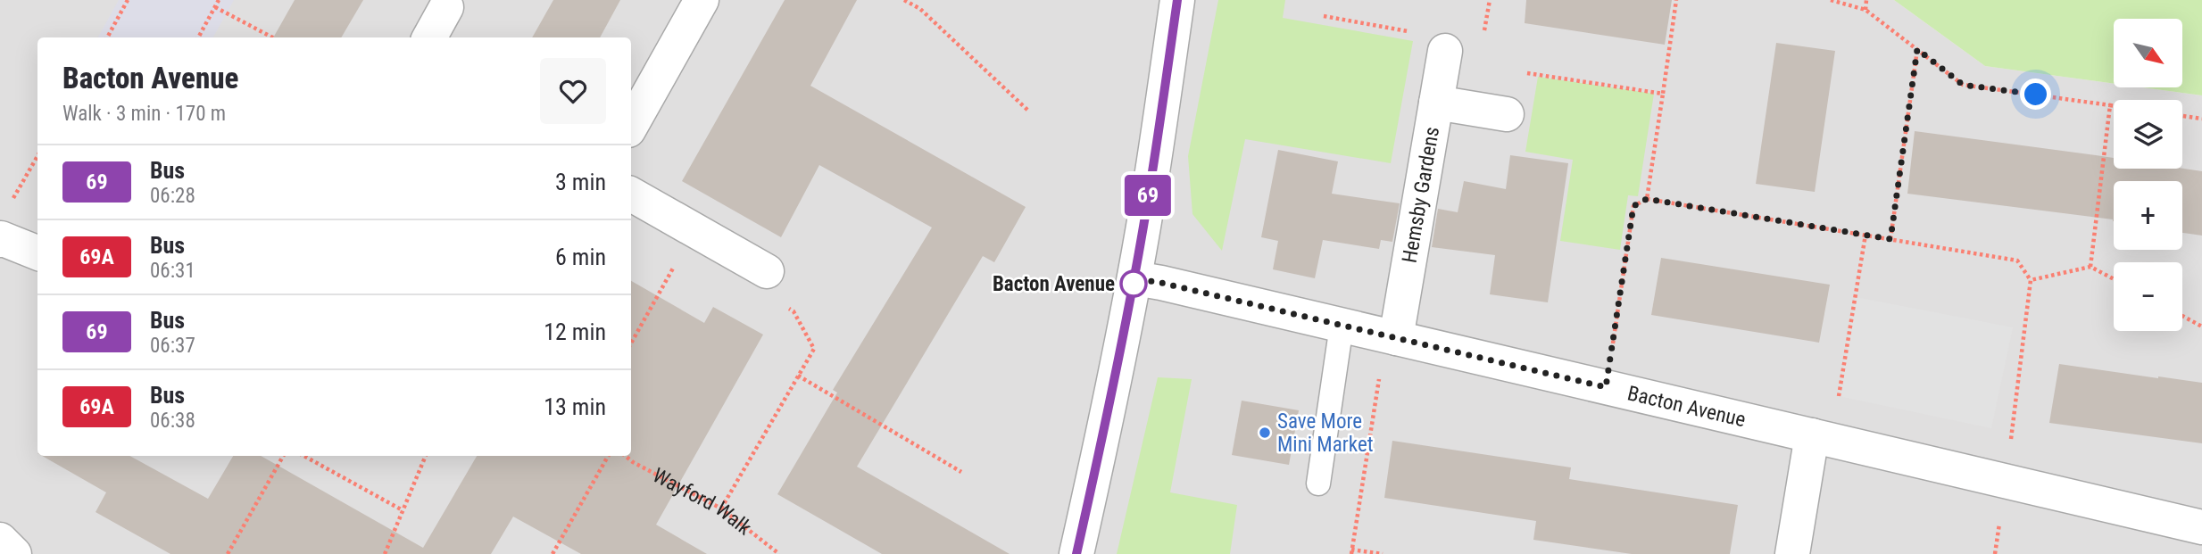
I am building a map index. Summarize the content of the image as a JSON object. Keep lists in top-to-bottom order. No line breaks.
{"streets":{"street":["Hemsby Gardens","Bacton Avenue"],"path":["Wayford Walk"]},"crossings":[["Hemsby Gardens","Bacton Avenue"]],"places":["Bacton Avenue","Save More Mini Market"],"lines":["bus line 69"],"north":"bottom right","page":{"on_map":"69","map_buttons":["+","−"],"heading":["Bacton Avenue","Walk · 3 min · 170 m"],"list":[{"mark":"69","name":"Bus","note":"06:28","value":"3 min"},{"mark":"69A","name":"Bus","note":"06:31","value":"6 min"},{"mark":"69","name":"Bus","note":"06:37","value":"12 min"},{"mark":"69A","name":"Bus","note":"06:38","value":"13 min"}]}}
